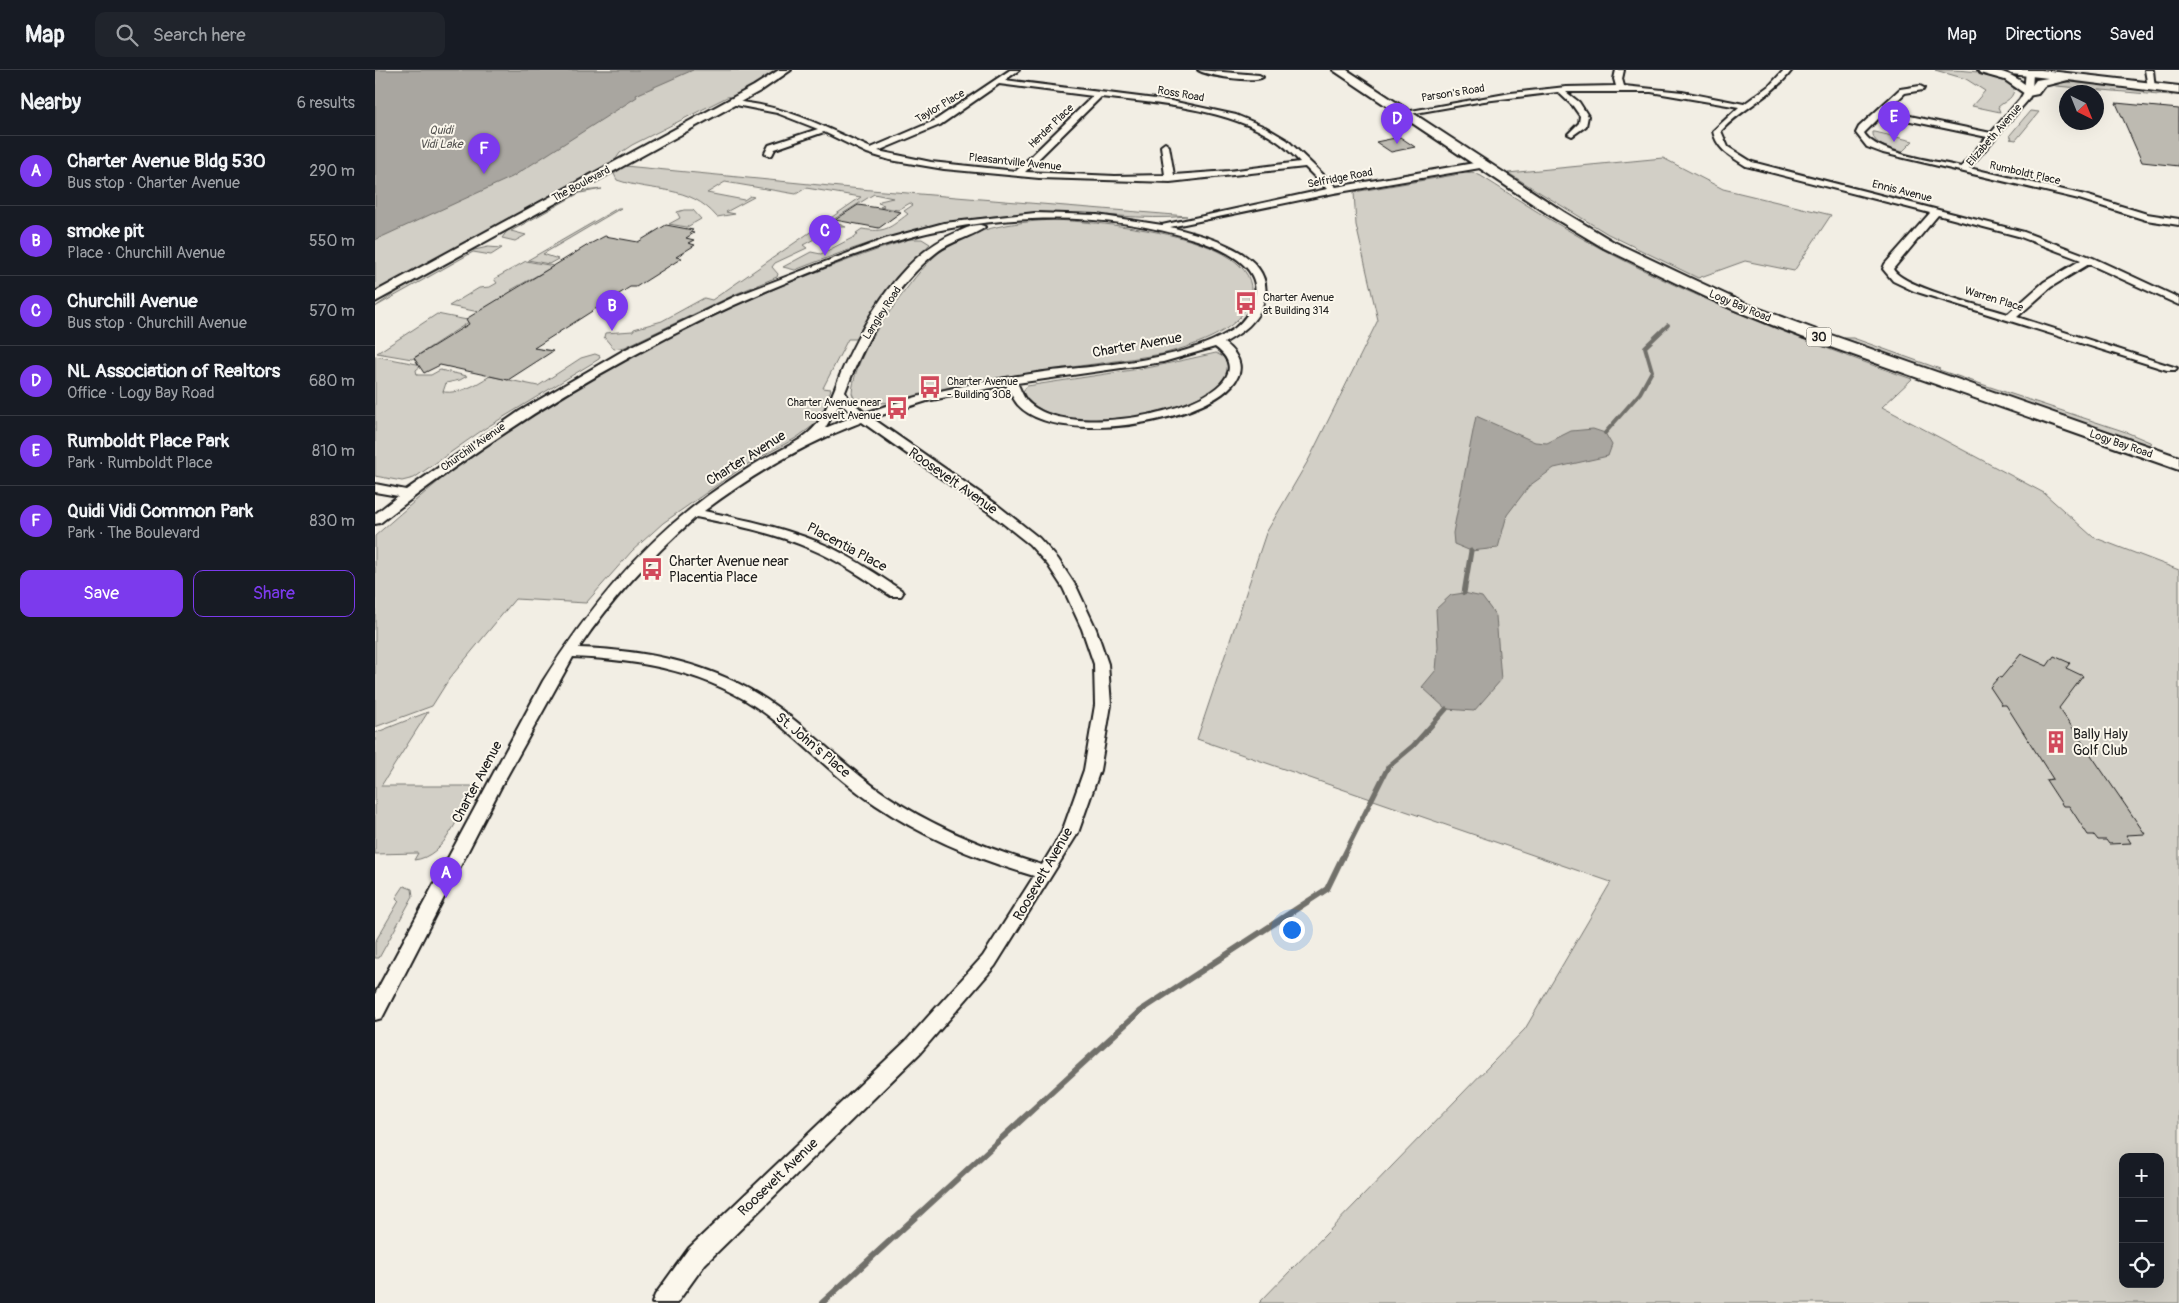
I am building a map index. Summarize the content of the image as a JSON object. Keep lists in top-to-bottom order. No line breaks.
{"streets":{"main road":["Logy Bay Road","30"],"street":["Parson's Road","Ross Road","Taylor Place","Herder Place","Elizabeth Avenue","Pleasantville Avenue","Rumboldt Place","Selfridge Road","The Boulevard","Ennis Avenue","Warren Place","Langley Road","Charter Avenue","Churchill Avenue","Roosevelt Avenue","Placentia Place","St. John's Place"]},"crossings":[["Parson's Road","Ennis Avenue"],["Parson's Road","Logy Bay Road"],["Ross Road","Taylor Place"],["Ross Road","Herder Place"],["Ross Road","Pleasantville Avenue"],["Ross Road","Selfridge Road"],["Taylor Place","Pleasantville Avenue"],["Herder Place","Pleasantville Avenue"],["Elizabeth Avenue","Rumboldt Place"],["Pleasantville Avenue","The Boulevard"],["Selfridge Road","Logy Bay Road"],["Selfridge Road","Charter Avenue"],["Selfridge Road","Churchill Avenue"],["Ennis Avenue","Warren Place"],["Langley Road","Charter Avenue"],["Langley Road","Churchill Avenue"],["Charter Avenue","Churchill Avenue"],["Charter Avenue","Roosevelt Avenue"],["Charter Avenue","Placentia Place"],["Charter Avenue","St. John's Place"],["Roosevelt Avenue","St. John's Place"]],"water":["Quidi Vidi Lake"],"places":{"bus stop":["Charter Avenue at Building 314","Charter Avenue - Building 308","Charter Avenue near Roosvelt Avenue","Charter Avenue near Placentia Place"],"building":["Bally Haly Golf Club"]},"north":"bottom right","page":{"header":"Map","search":"Search here","nav":["Map","Directions","Saved"],"heading":["Nearby","6 results"],"pins":["E","D","F","C","B","A"],"list":[{"mark":"A","name":"Charter Avenue Bldg 530","note":"Bus stop · Charter Avenue","value":"290 m"},{"mark":"B","name":"smoke pit","note":"Place · Churchill Avenue","value":"550 m"},{"mark":"C","name":"Churchill Avenue","note":"Bus stop · Churchill Avenue","value":"570 m"},{"mark":"D","name":"NL Association of Realtors","note":"Office · Logy Bay Road","value":"680 m"},{"mark":"E","name":"Rumboldt Place Park","note":"Park · Rumboldt Place","value":"810 m"},{"mark":"F","name":"Quidi Vidi Common Park","note":"Park · The Boulevard","value":"830 m"}],"buttons":["Save","Share"],"map_buttons":["+","−"]}}
